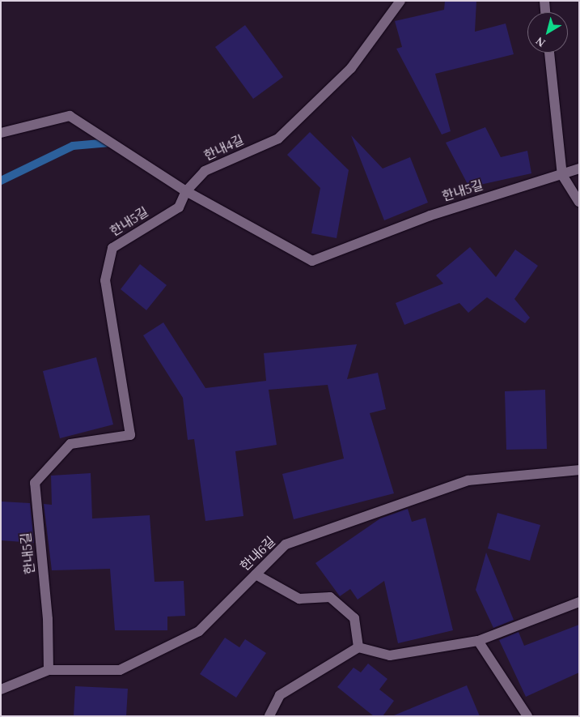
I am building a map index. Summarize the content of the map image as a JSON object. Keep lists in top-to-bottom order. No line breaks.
{"streets":{"street":["한내4길","한내5길","한내6길"]},"crossings":[["한내4길","한내5길"],["한내5길","한내6길"]],"north":"bottom left"}
